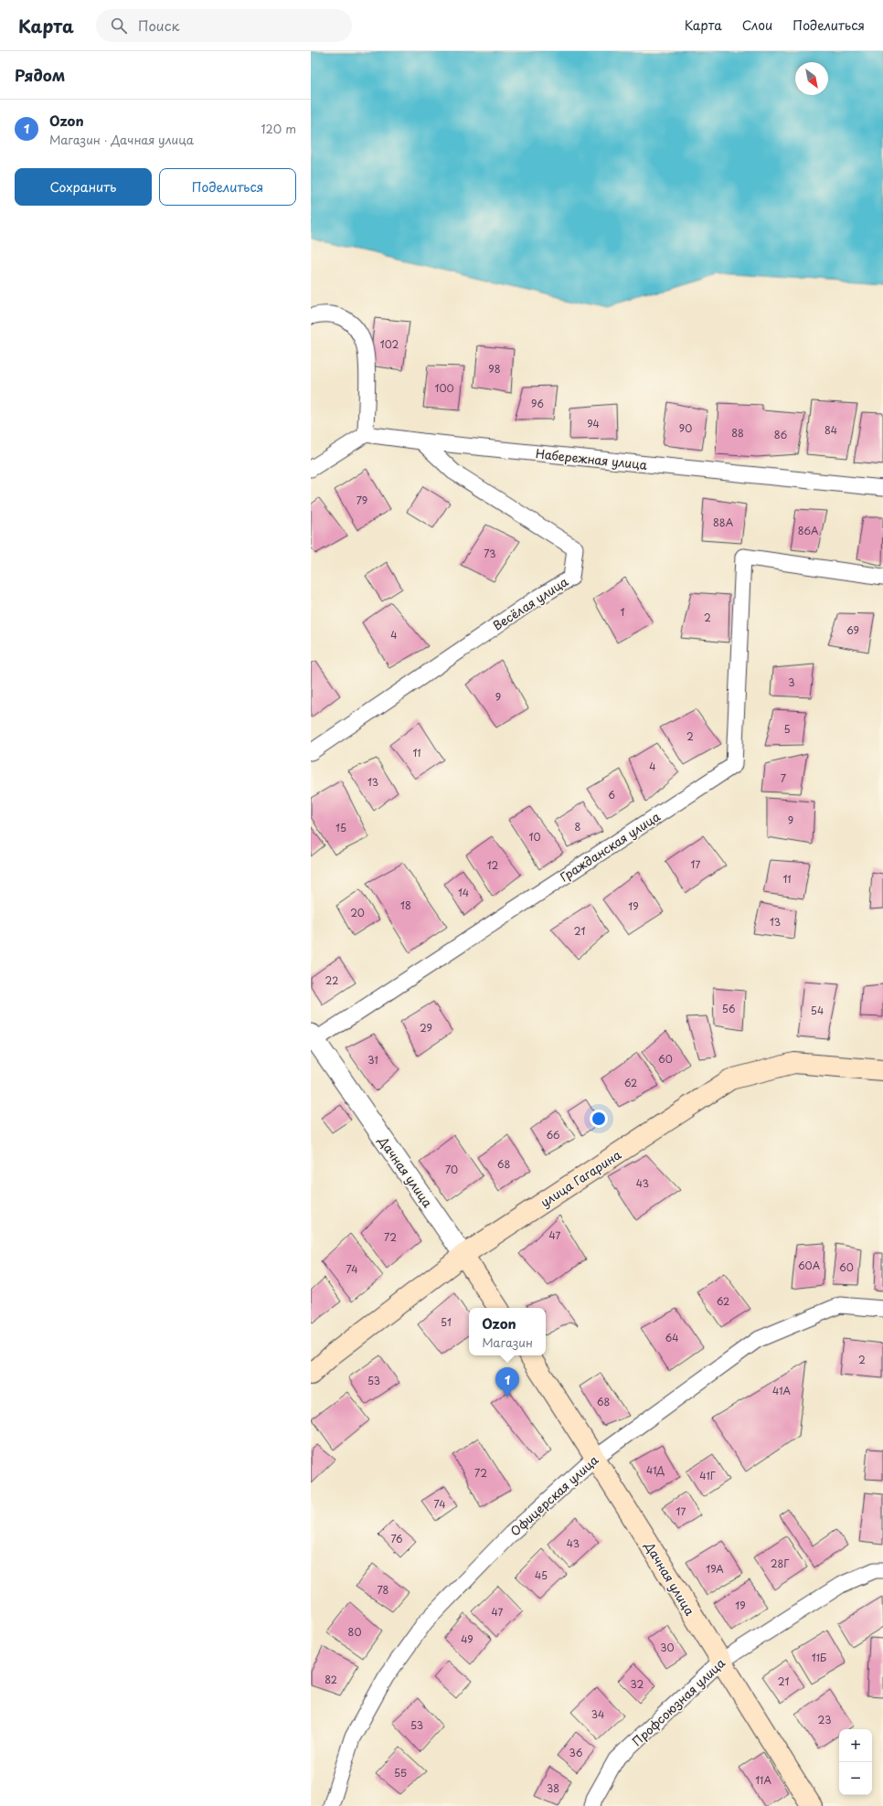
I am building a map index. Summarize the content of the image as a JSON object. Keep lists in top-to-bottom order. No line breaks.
{"streets":{"main road":["Дачная улица","улица Гагарина"],"street":["Набережная улица","Весёлая улица","Гражданская улица","Офицерская улица","Профсоюзная улица"]},"crossings":[["Набережная улица","Весёлая улица"],["Гражданская улица","Дачная улица"],["Дачная улица","улица Гагарина"],["Дачная улица","Офицерская улица"],["Дачная улица","Профсоюзная улица"]],"house_numbers":["102","98","100","96","94","90","84","88","86","79","88А","86А","73","1","2","69","4","3","9","5","2","11","4","7","13","6","9","8","15","10","17","12","11","14","18","19","20","13","21","22","56","54","29","60","31","62","66","68","70","43","47","72","60А","60","74","62","51","64","2","53","41А","68","41Д","72","41Г","74","17","76","43","28Г","19А","45","78","19","47","80","49","30","11Б","82","21","32","34","23","53","36","55","11А","38"],"north":"bottom right","page":{"header":"Карта","search":"Поиск","nav":["Карта","Слои","Поделиться"],"heading":"Рядом","list":[{"mark":"1","name":"Ozon","note":"Магазин · Дачная улица","value":"120 m"}],"buttons":["Сохранить","Поделиться"],"popup":["Ozon","Магазин"],"pins":"1","map_buttons":["+","−"]}}
